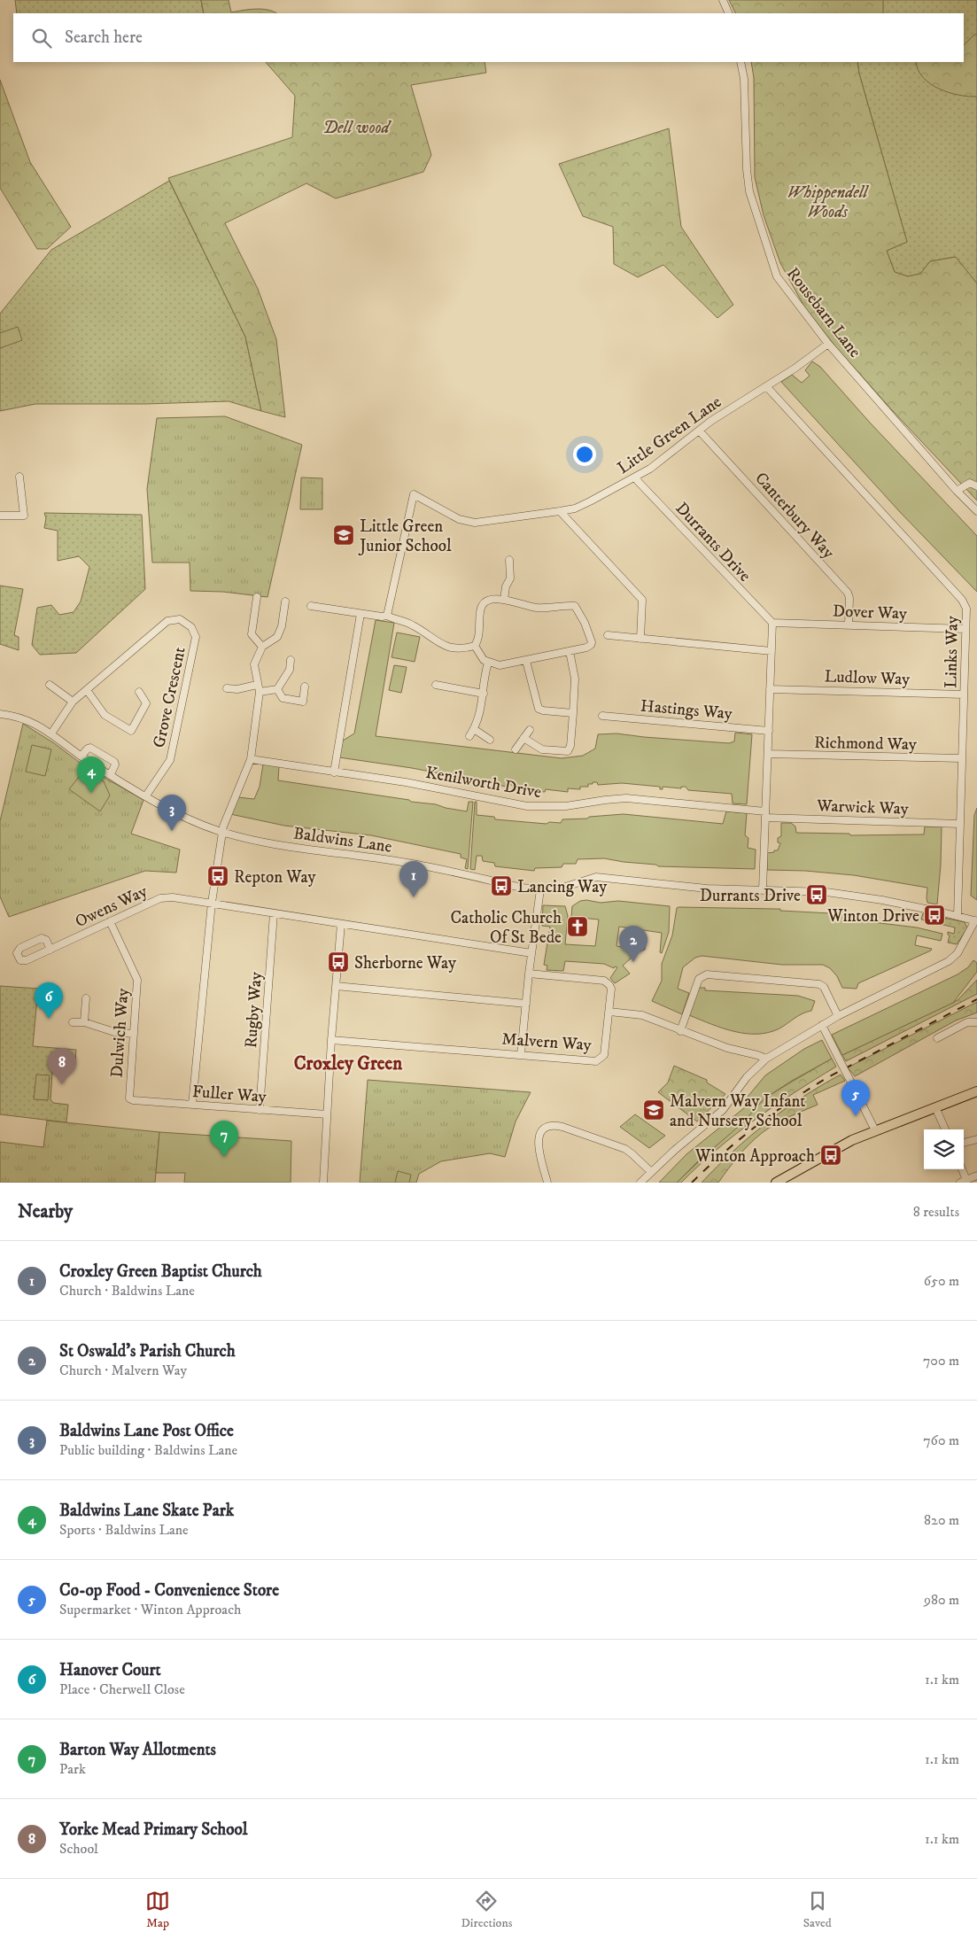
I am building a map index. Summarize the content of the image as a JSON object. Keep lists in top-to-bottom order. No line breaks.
{"streets":{"street":["Rousebarn Lane","Little Green Lane","Canterbury Way","Durrants Drive","Dover Way","Links Way","Ludlow Way","Grove Crescent","Hastings Way","Richmond Way","Kenilworth Drive","Warwick Way","Baldwins Lane","Owens Way","Rugby Way","Dulwich Way","Malvern Way","Fuller Way"]},"crossings":[["Rousebarn Lane","Little Green Lane"],["Little Green Lane","Canterbury Way"],["Little Green Lane","Durrants Drive"],["Little Green Lane","Links Way"],["Canterbury Way","Dover Way"],["Durrants Drive","Dover Way"],["Dover Way","Links Way"],["Links Way","Ludlow Way"],["Links Way","Richmond Way"],["Links Way","Warwick Way"],["Links Way","Baldwins Lane"],["Grove Crescent","Baldwins Lane"],["Kenilworth Drive","Warwick Way"],["Owens Way","Dulwich Way"],["Rugby Way","Fuller Way"],["Dulwich Way","Fuller Way"]],"districts":["Croxley Green"],"parks":["Dell wood","Whippendell Woods"],"places":{"school or university":["Little Green Junior School","Malvern Way Infant and Nursery School"],"bus stop":["Repton Way","Lancing Way","Durrants Drive","Winton Drive","Sherborne Way","Winton Approach"],"church":["Catholic Church Of St Bede"]},"page":{"search":"Search here","pins":["4","3","1","2","6","8","5","7"],"heading":["Nearby","8 results"],"list":[{"mark":"1","name":"Croxley Green Baptist Church","note":"Church · Baldwins Lane","value":"650 m"},{"mark":"2","name":"St Oswald's Parish Church","note":"Church · Malvern Way","value":"700 m"},{"mark":"3","name":"Baldwins Lane Post Office","note":"Public building · Baldwins Lane","value":"760 m"},{"mark":"4","name":"Baldwins Lane Skate Park","note":"Sports · Baldwins Lane","value":"820 m"},{"mark":"5","name":"Co-op Food - Convenience Store","note":"Supermarket · Winton Approach","value":"980 m"},{"mark":"6","name":"Hanover Court","note":"Place · Cherwell Close","value":"1.1 km"},{"mark":"7","name":"Barton Way Allotments","note":"Park","value":"1.1 km"},{"mark":"8","name":"Yorke Mead Primary School","note":"School","value":"1.1 km"}],"nav":["Map","Directions","Saved"]}}
